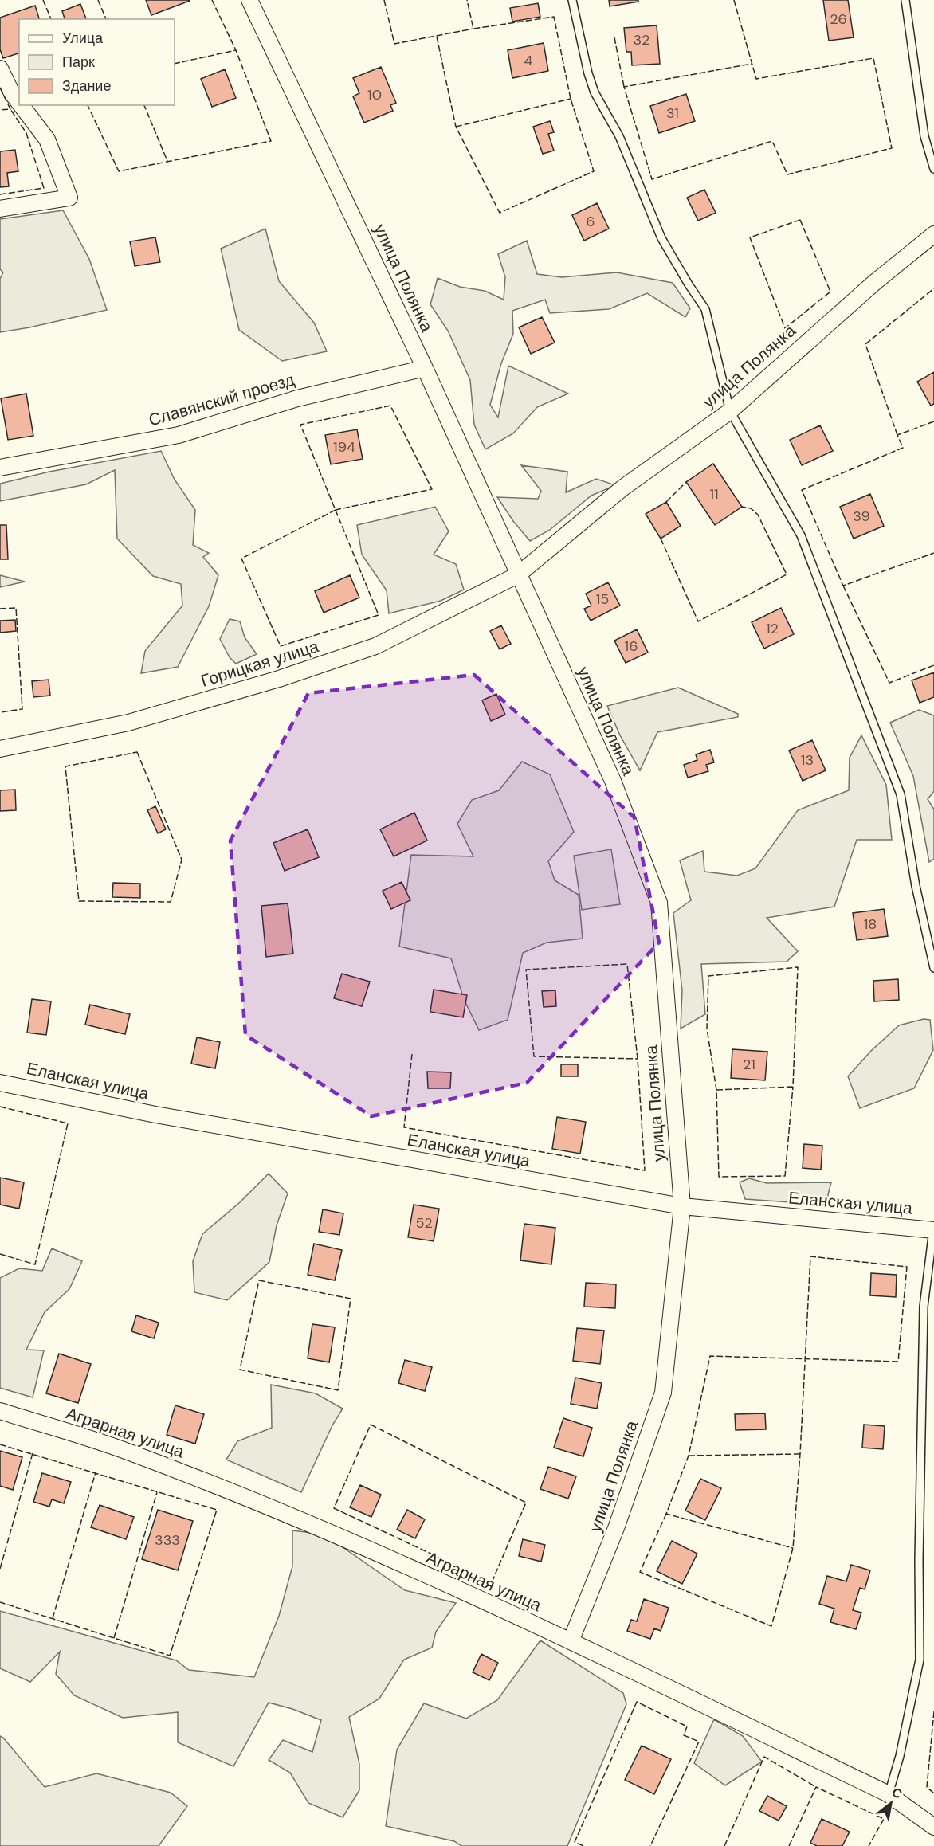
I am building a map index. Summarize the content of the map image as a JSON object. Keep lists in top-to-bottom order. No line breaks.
{"streets":{"street":["улица Полянка","Славянский проезд","Горицкая улица","Еланская улица","Аграрная улица"]},"crossings":[["улица Полянка","Славянский проезд"],["улица Полянка","Горицкая улица"],["улица Полянка","Еланская улица"],["улица Полянка","Аграрная улица"]],"house_numbers":["26","32","4","10","31","6","194","11","39","15","12","16","13","18","21","52","333"],"legend":["Улица","Парк","Здание"],"north":"top right"}
